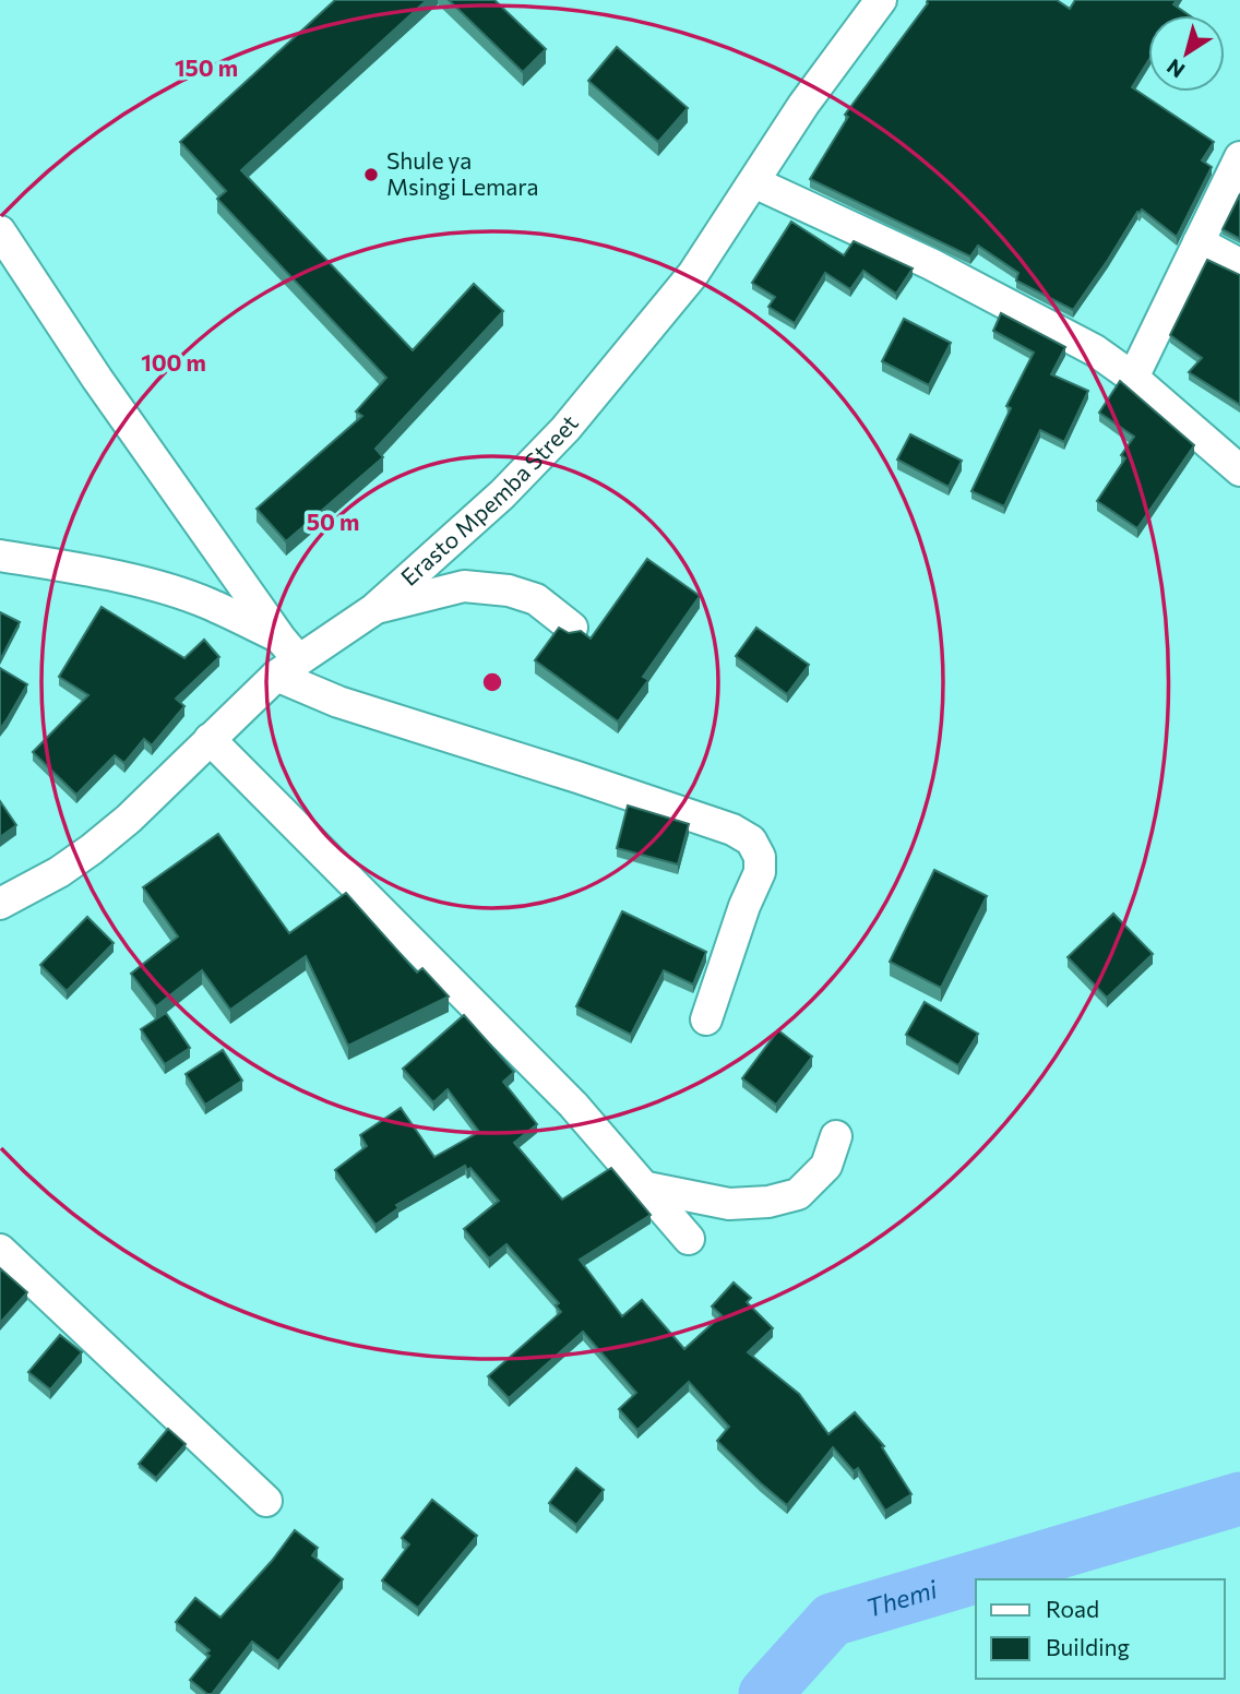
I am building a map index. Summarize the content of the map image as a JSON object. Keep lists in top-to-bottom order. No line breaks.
{"streets":{"street":["Erasto Mpemba Street"]},"water":["Themi"],"places":["Shule ya Msingi Lemara"],"legend":["Road","Building"],"north":"bottom left","rings":["150 m","100 m","50 m"]}
